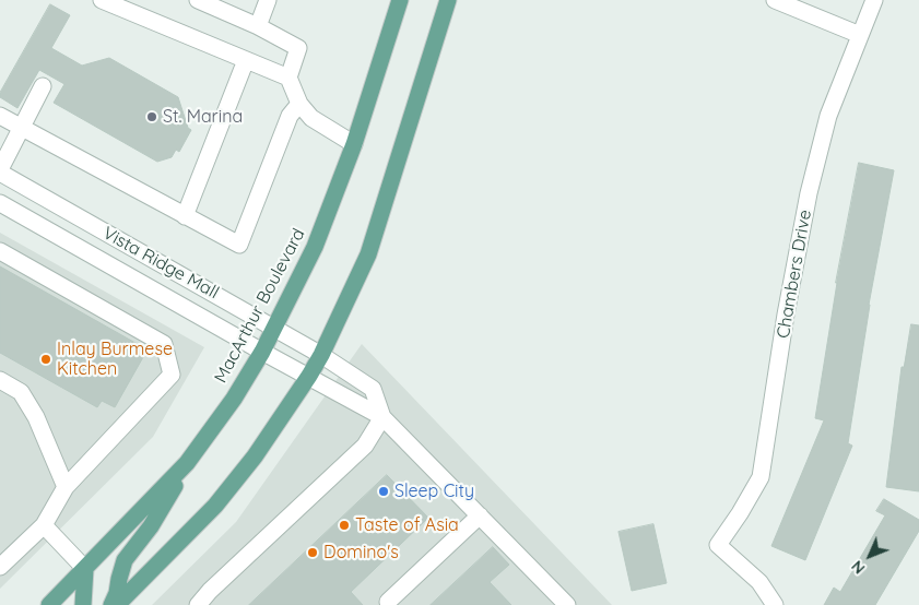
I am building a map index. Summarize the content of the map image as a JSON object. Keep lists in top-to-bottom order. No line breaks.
{"streets":{"main road":["MacArthur Boulevard"],"street":["Vista Ridge Mall","Chambers Drive"]},"crossings":[["Vista Ridge Mall","MacArthur Boulevard"]],"places":["St. Marina","Inlay Burmese Kitchen","Sleep City","Taste of Asia","Domino's"],"north":"bottom left"}
